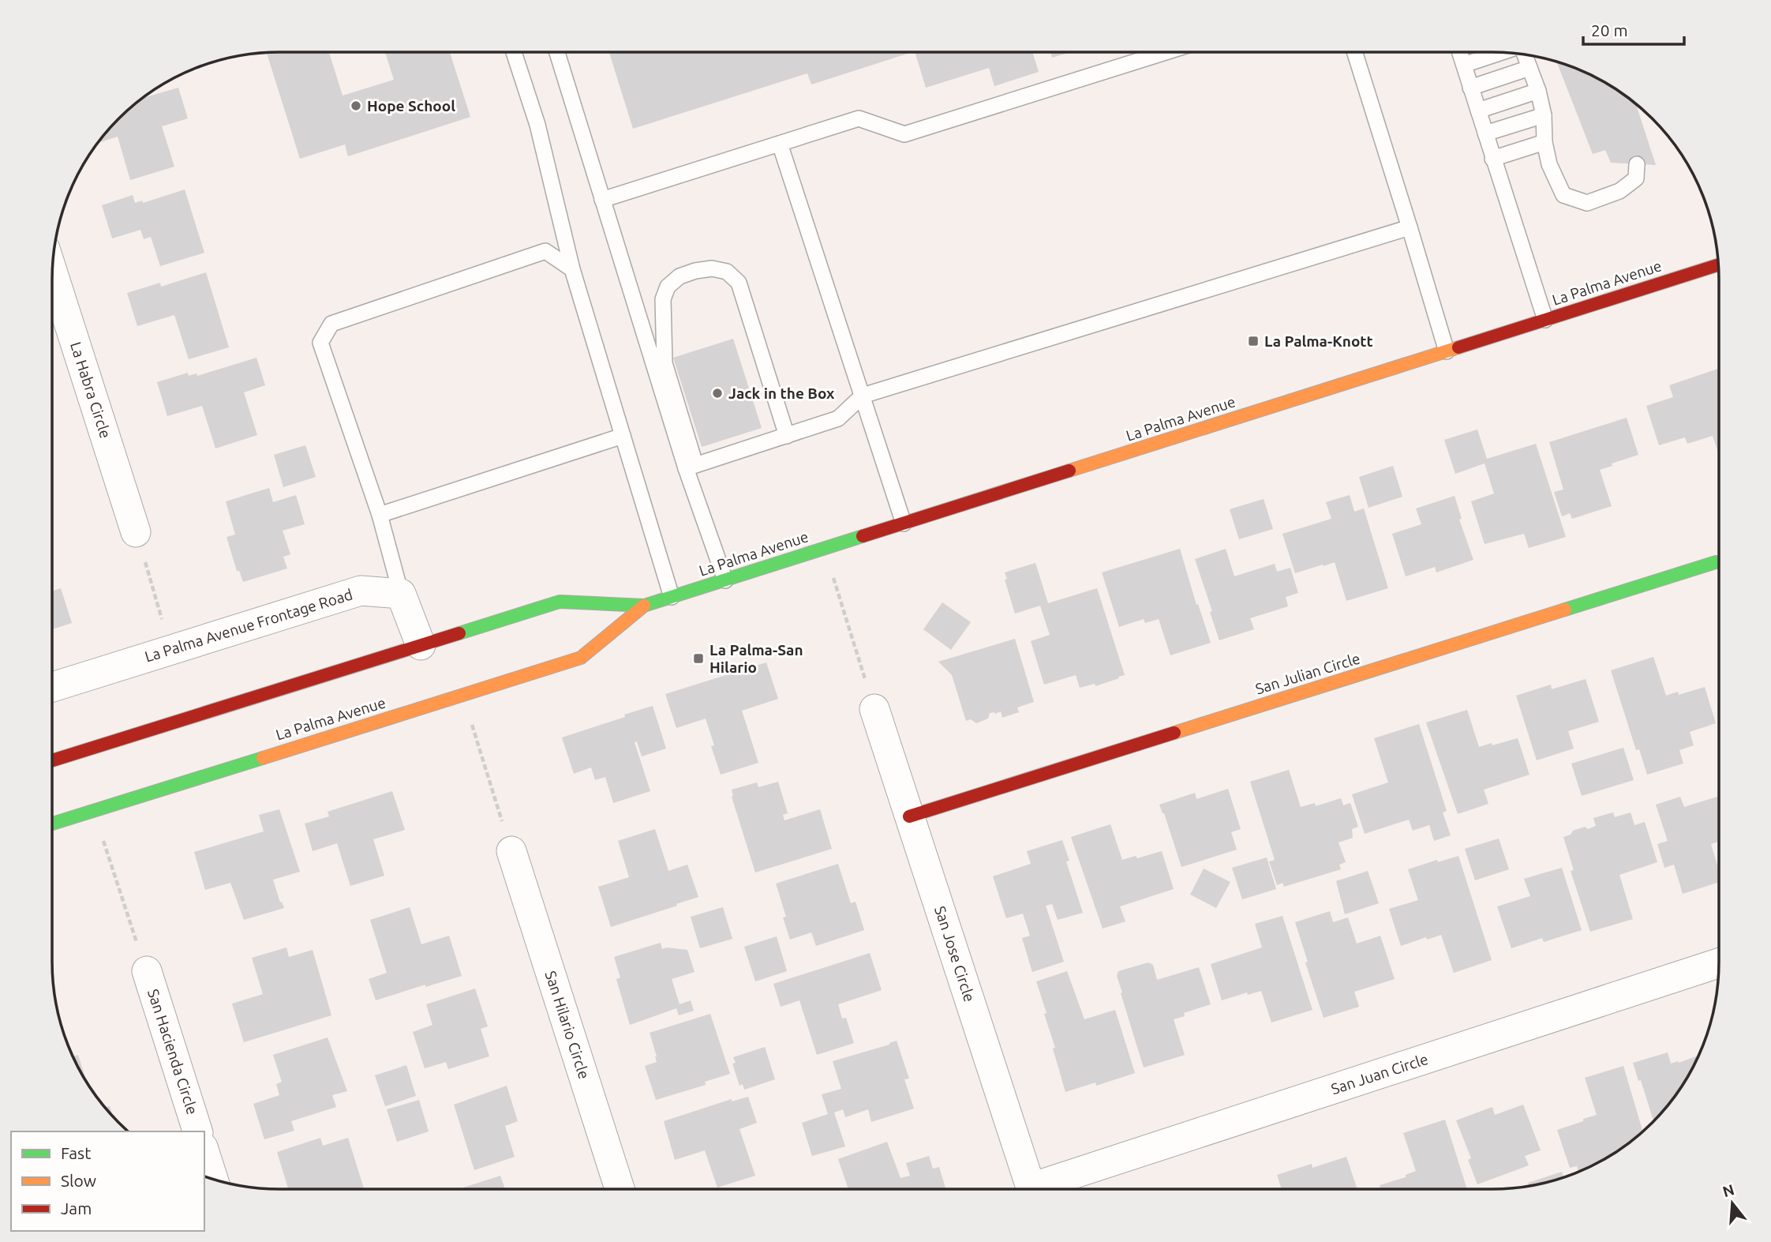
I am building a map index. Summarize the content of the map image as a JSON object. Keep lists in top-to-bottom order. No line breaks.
{"streets":{"main road":["La Palma Avenue","San Julian Circle"],"street":["La Habra Circle","La Palma Avenue Frontage Road","San Jose Circle","San Hilario Circle","San Hacienda Circle","San Juan Circle"]},"crossings":[["San Julian Circle","San Jose Circle"]],"places":{"other":["Hope School","Jack in the Box"],"transit":["La Palma-Knott","La Palma-San Hilario"]},"legend":["Fast","Slow","Jam"],"scale_bar":"20 m","north":"top"}
